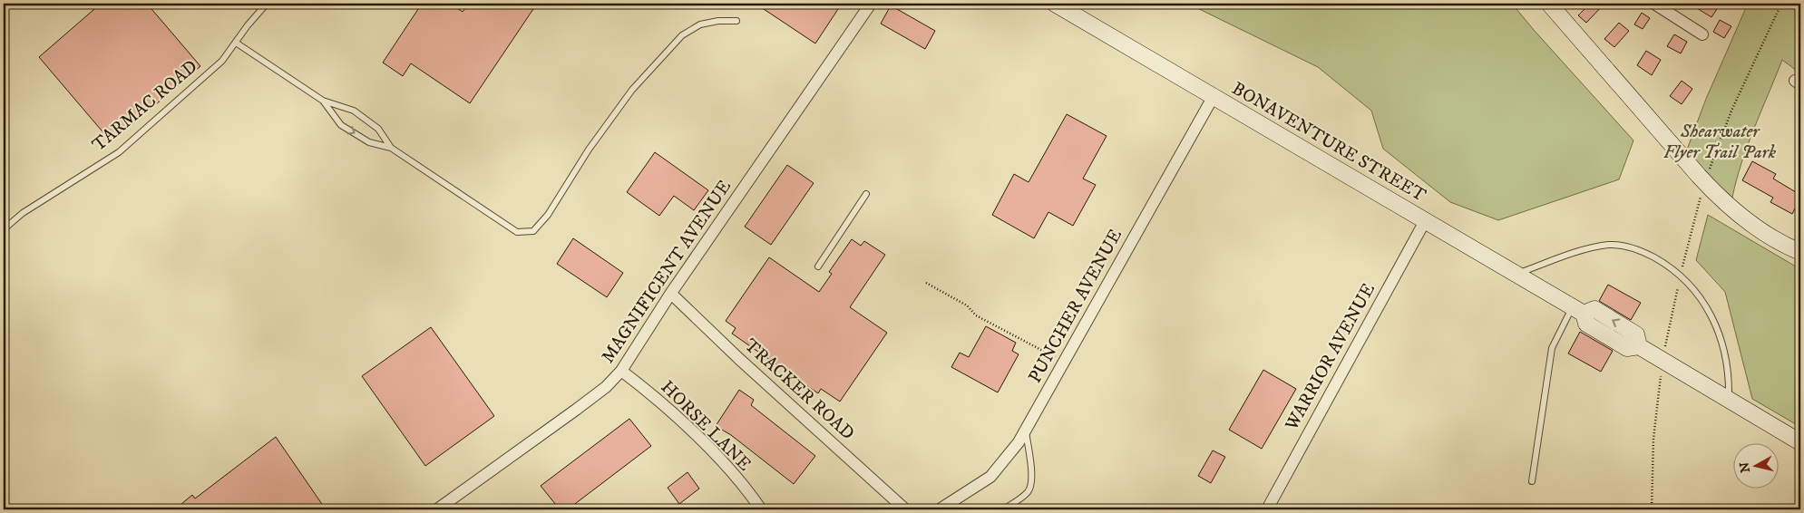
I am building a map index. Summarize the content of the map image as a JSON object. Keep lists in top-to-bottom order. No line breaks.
{"streets":{"street":["BONAVENTURE STREET","MAGNIFICENT AVENUE","PUNCHER AVENUE","WARRIOR AVENUE","TRACKER ROAD","HORSE LANE"],"lane":["TARMAC ROAD"]},"crossings":[["BONAVENTURE STREET","PUNCHER AVENUE"],["BONAVENTURE STREET","WARRIOR AVENUE"],["MAGNIFICENT AVENUE","TRACKER ROAD"],["MAGNIFICENT AVENUE","HORSE LANE"]],"parks":["Shearwater Flyer Trail Park"],"north":"left"}
